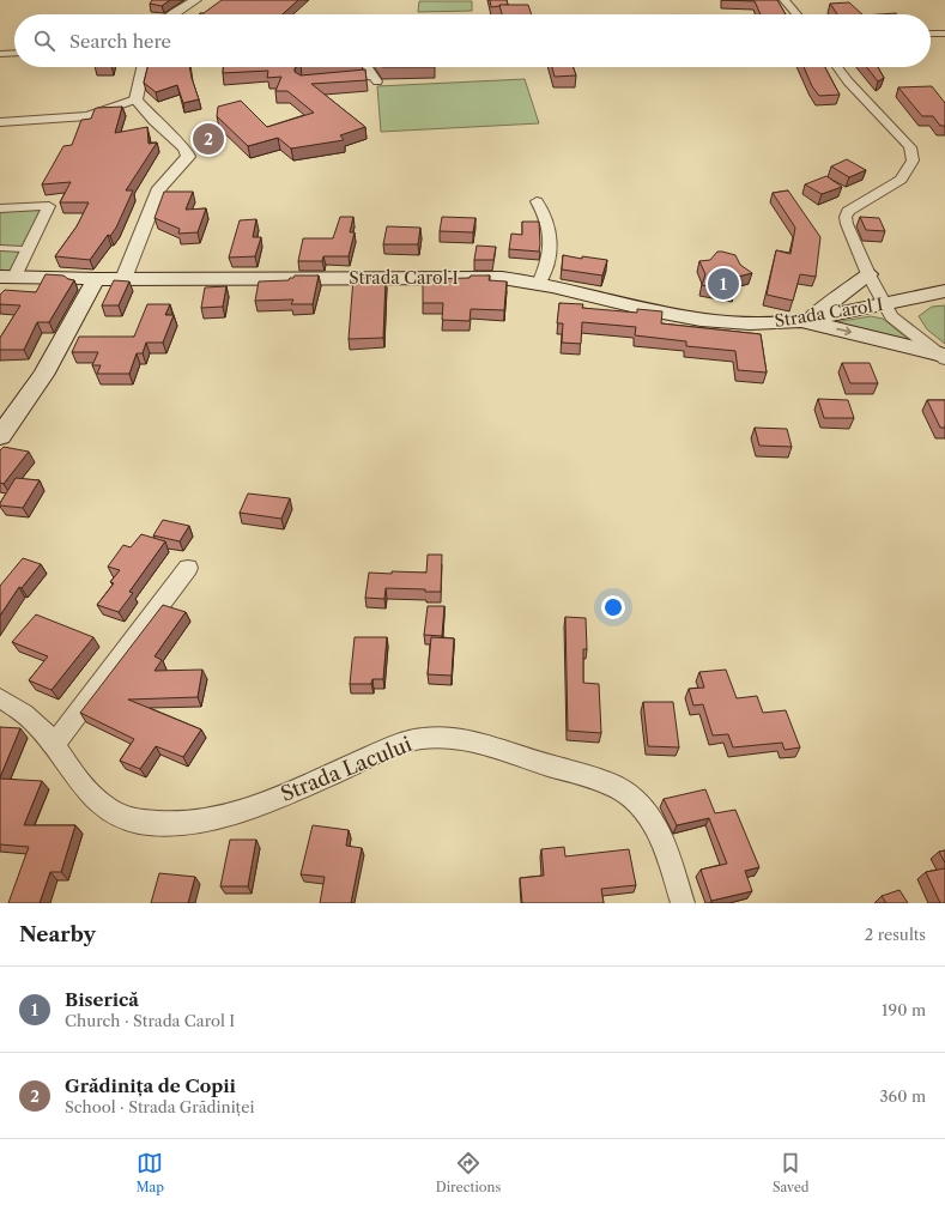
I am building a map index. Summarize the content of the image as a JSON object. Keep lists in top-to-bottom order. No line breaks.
{"streets":{"main road":["Strada Carol I"],"street":["Strada Lacului"]},"page":{"search":"Search here","pins":["2","1"],"heading":["Nearby","2 results"],"list":[{"mark":"1","name":"Biserică","note":"Church · Strada Carol I","value":"190 m"},{"mark":"2","name":"Grădinița de Copii","note":"School · Strada Grădiniței","value":"360 m"}],"nav":["Map","Directions","Saved"]}}
